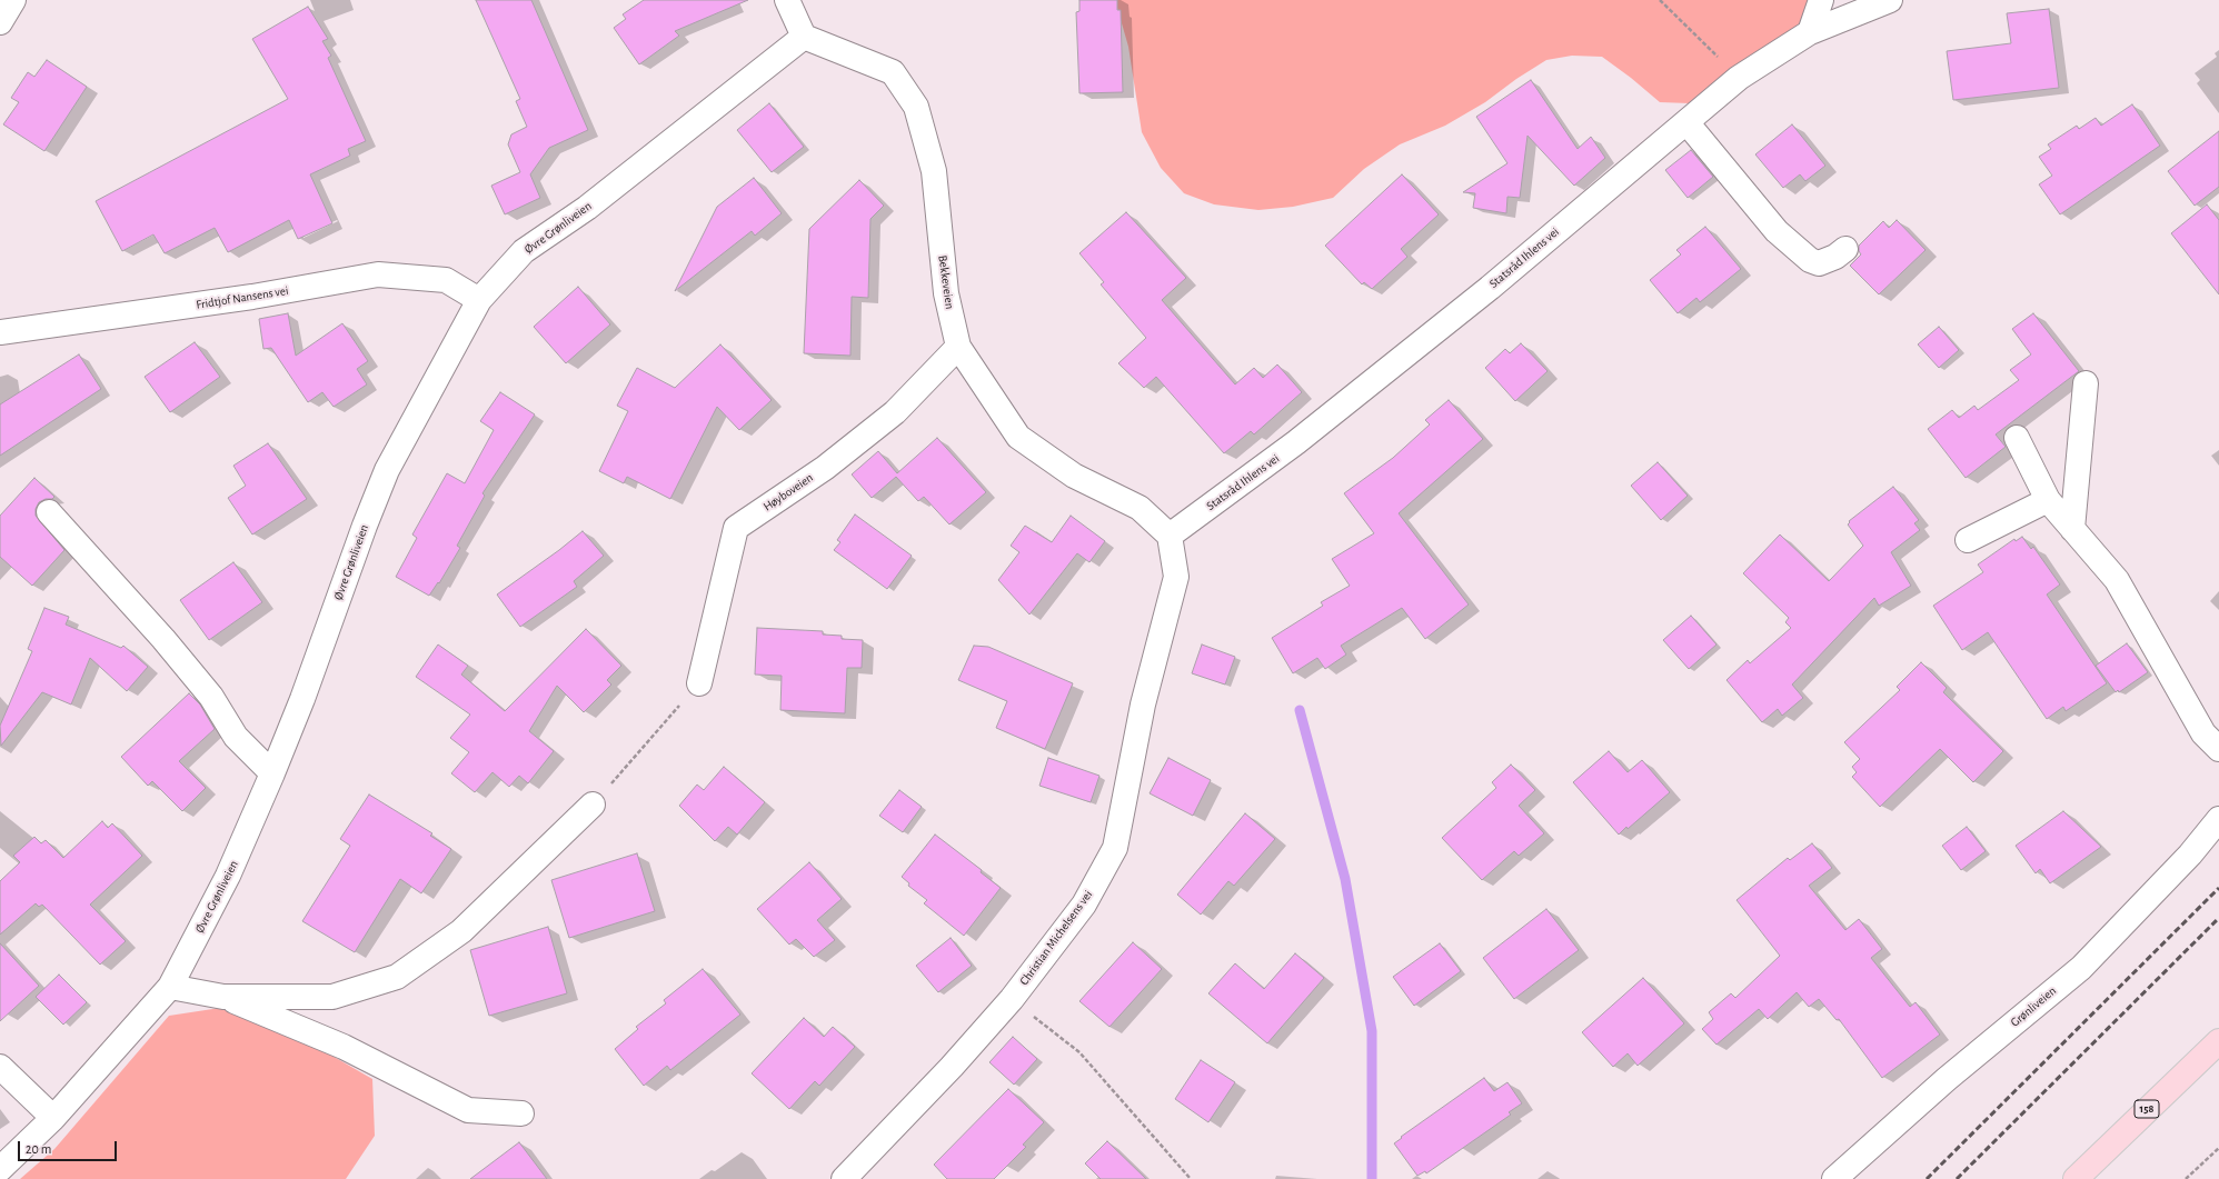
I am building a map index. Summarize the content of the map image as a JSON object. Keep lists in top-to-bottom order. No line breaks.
{"streets":{"main road":["158"],"street":["Øvre Grønliveien","Statsråd Ihlens vei","Bekkeveien","Fridtjof Nansens vei","Høyboveien","Christian Michelsens vei","Grønliveien"]},"crossings":[["Øvre Grønliveien","Bekkeveien"],["Øvre Grønliveien","Fridtjof Nansens vei"],["Statsråd Ihlens vei","Bekkeveien"],["Statsråd Ihlens vei","Christian Michelsens vei"],["Bekkeveien","Høyboveien"],["Bekkeveien","Christian Michelsens vei"]],"scale_bar":"20 m"}
